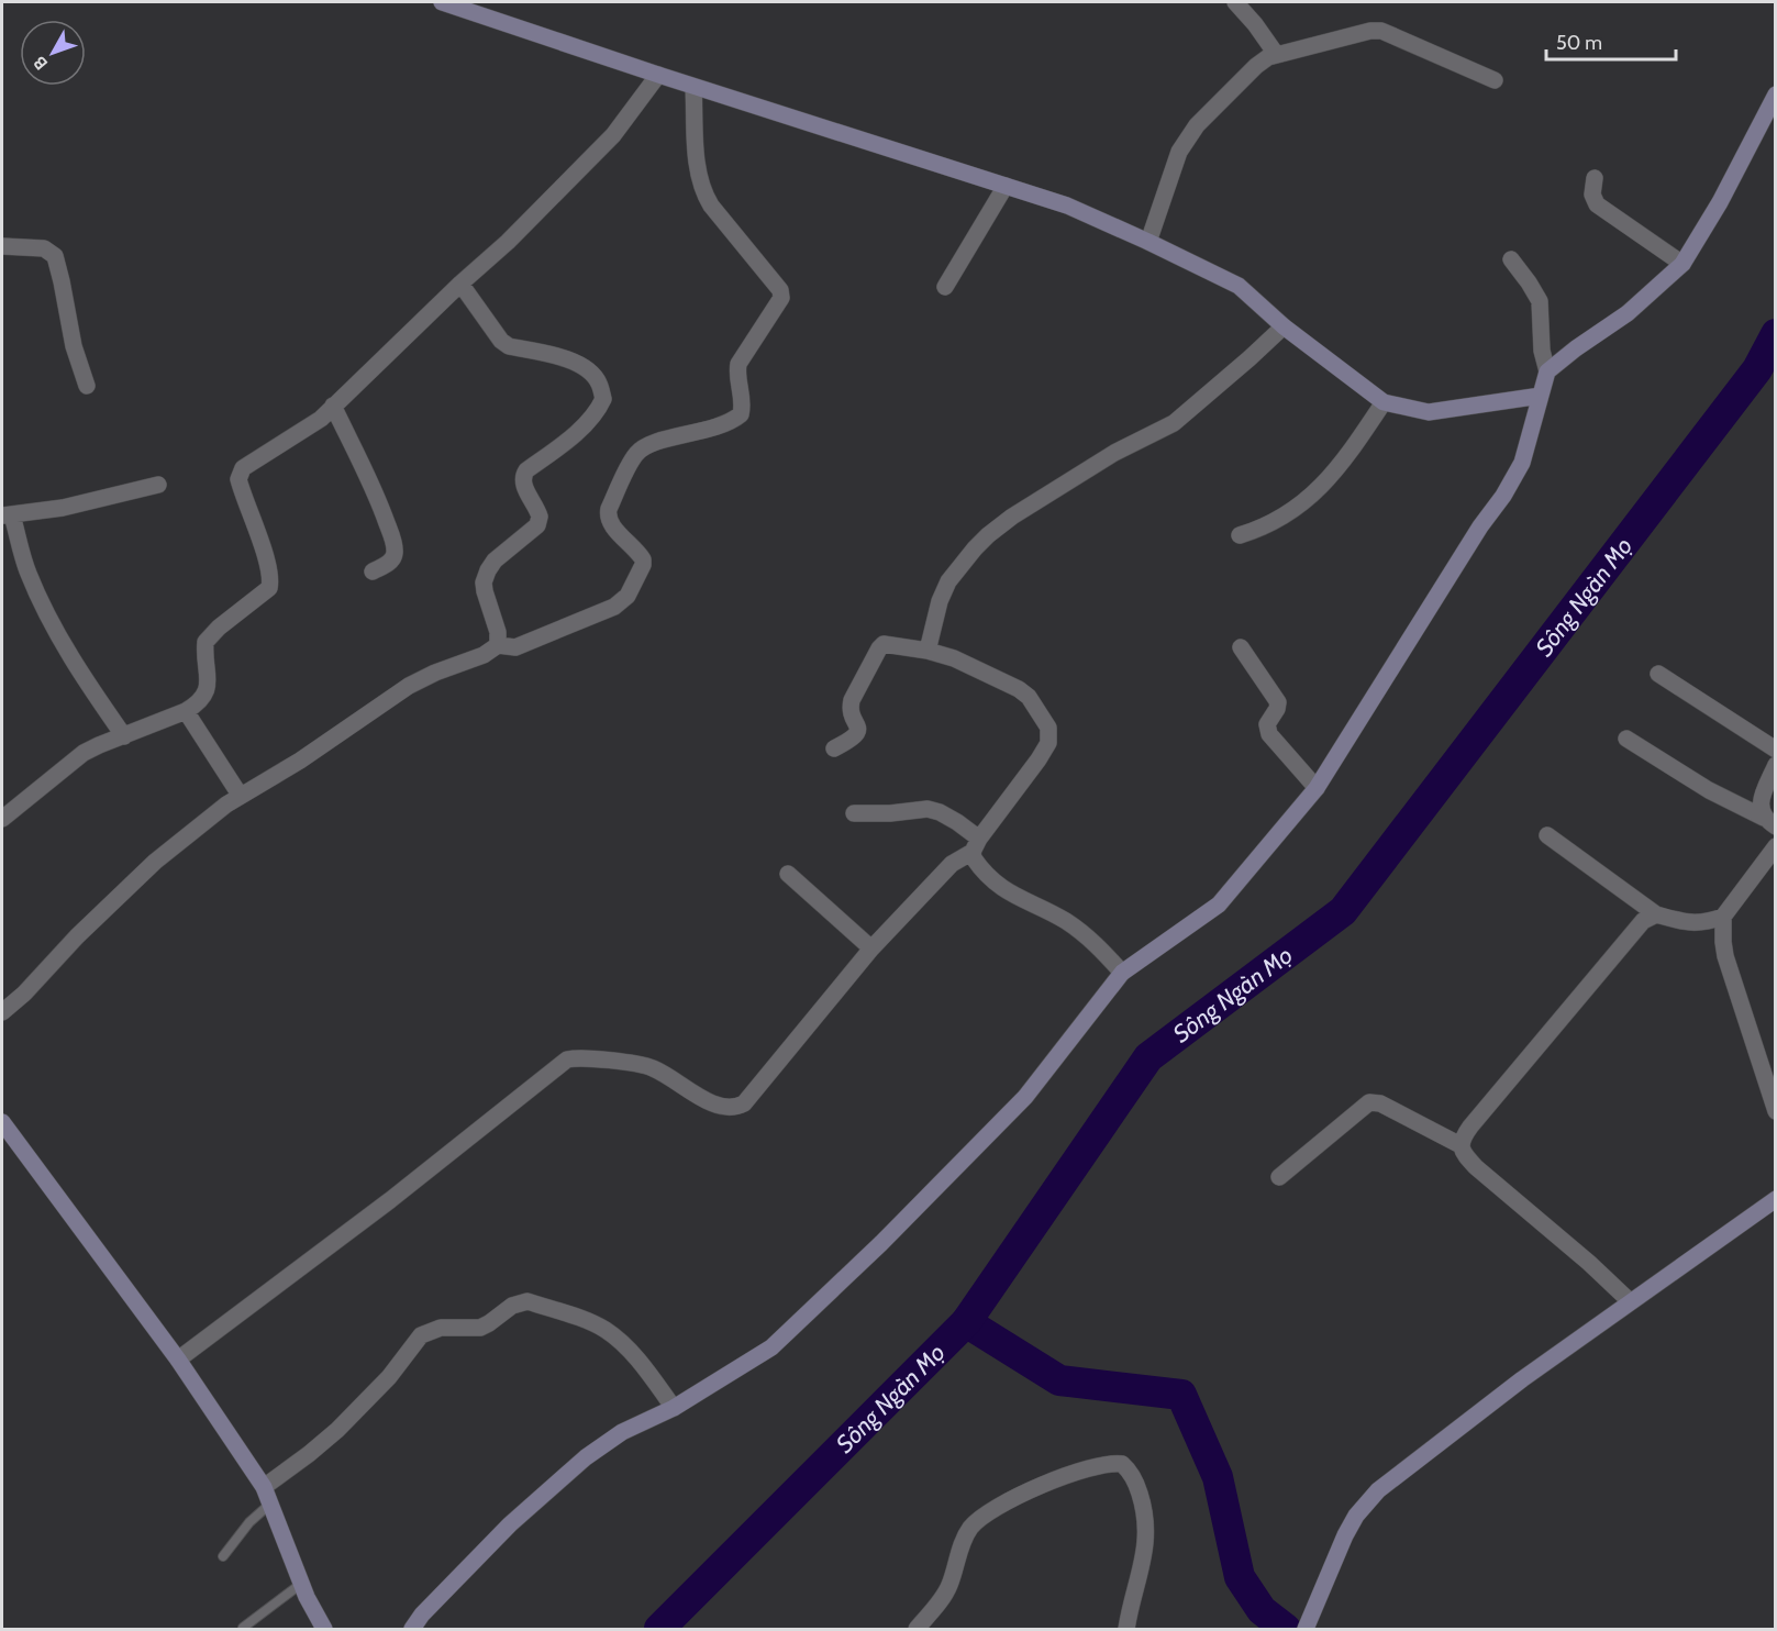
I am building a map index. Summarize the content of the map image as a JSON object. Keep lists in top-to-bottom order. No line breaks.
{"water":["Sông Ngàn Mọ"],"scale_bar":"50 m","north":"bottom left"}
